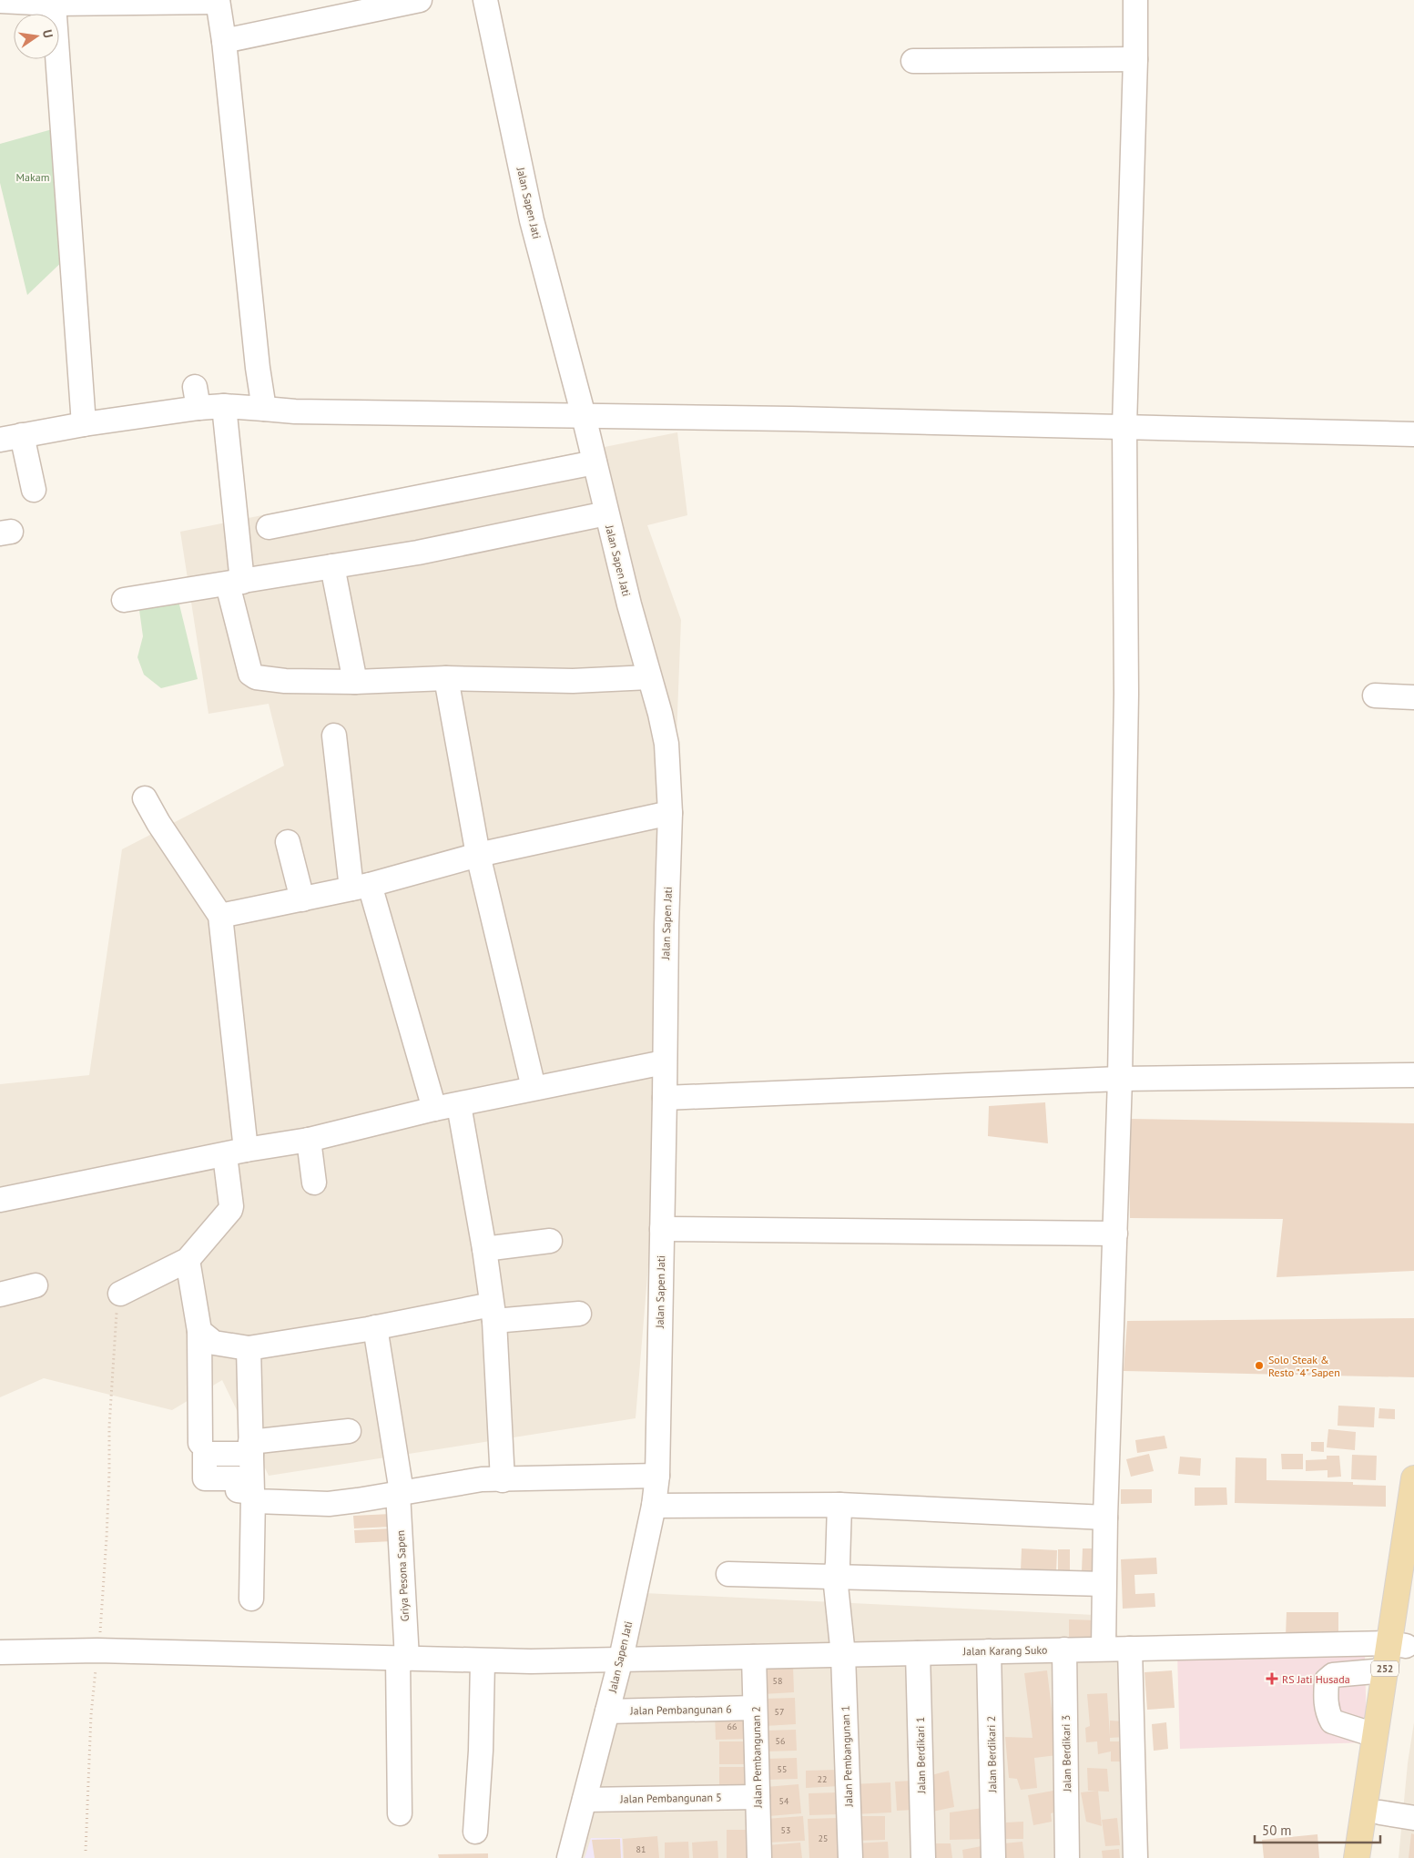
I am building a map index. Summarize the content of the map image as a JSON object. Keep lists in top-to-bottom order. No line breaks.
{"streets":{"main road":["252"],"street":["Jalan Sapen Jati","Griya Pesona Sapen","Jalan Karang Suko","Jalan Pembangunan 6","Jalan Berdikari 3","Jalan Berdikari 2","Jalan Berdikari 1","Jalan Pembangunan 1","Jalan Pembangunan 2","Jalan Pembangunan 5"]},"crossings":[["Jalan Sapen Jati","Jalan Karang Suko"],["Jalan Sapen Jati","Jalan Pembangunan 6"],["Jalan Sapen Jati","Jalan Pembangunan 5"],["Griya Pesona Sapen","Jalan Karang Suko"],["Jalan Karang Suko","252"],["Jalan Karang Suko","Jalan Berdikari 3"],["Jalan Karang Suko","Jalan Berdikari 2"],["Jalan Karang Suko","Jalan Berdikari 1"],["Jalan Karang Suko","Jalan Pembangunan 1"],["Jalan Karang Suko","Jalan Pembangunan 2"],["Jalan Pembangunan 6","Jalan Pembangunan 2"],["Jalan Pembangunan 2","Jalan Pembangunan 5"]],"parks":["Makam"],"places":{"other":["Solo Steak & Resto \"4\" Sapen"],"health":["RS Jati Husada"]},"house_numbers":["58","57","66","56","55","22","54","53","25","81"],"scale_bar":"50 m","north":"right"}
